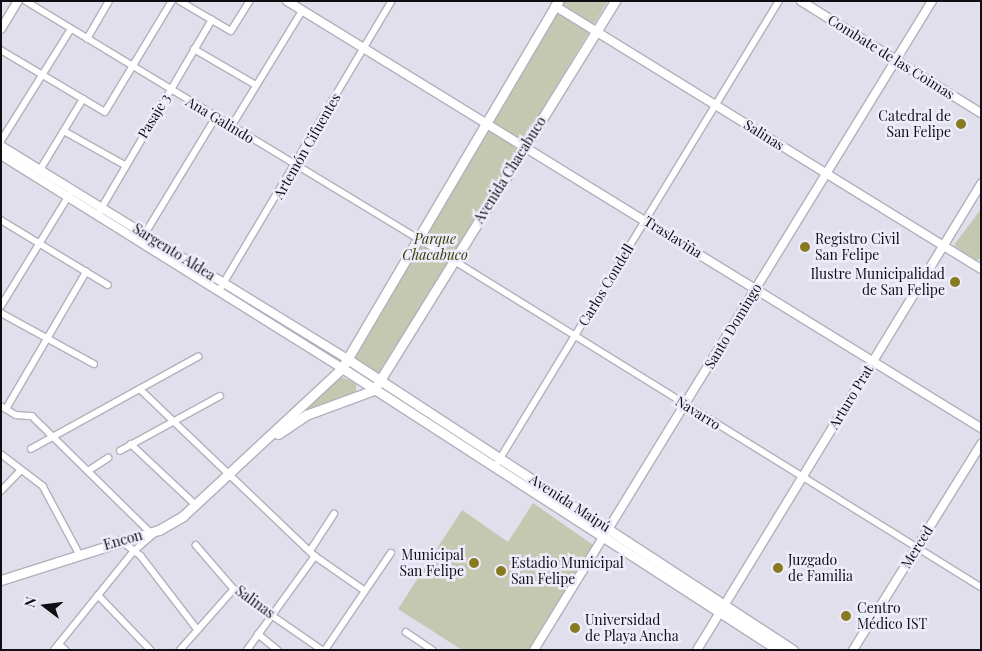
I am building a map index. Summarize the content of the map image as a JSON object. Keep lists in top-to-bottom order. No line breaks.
{"streets":{"main road":["Avenida Chacabuco","Avenida Maipú","Encon"],"street":["Combate de las Coimas","Pasaje 3","Ana Galindo","Salinas","Artemón Cifuentes","Traslaviña","Sargento Aldea","Carlos Condell","Santo Domingo","Arturo Prat","Navarro","Merced"]},"crossings":[["Combate de las Coimas","Santo Domingo"],["Pasaje 3","Ana Galindo"],["Pasaje 3","Sargento Aldea"],["Ana Galindo","Artemón Cifuentes"],["Ana Galindo","Navarro"],["Salinas","Avenida Chacabuco"],["Salinas","Carlos Condell"],["Salinas","Santo Domingo"],["Salinas","Arturo Prat"],["Artemón Cifuentes","Traslaviña"],["Artemón Cifuentes","Sargento Aldea"],["Avenida Chacabuco","Traslaviña"],["Avenida Chacabuco","Navarro"],["Avenida Chacabuco","Avenida Maipú"],["Avenida Chacabuco","Encon"],["Traslaviña","Carlos Condell"],["Traslaviña","Santo Domingo"],["Traslaviña","Arturo Prat"],["Sargento Aldea","Avenida Maipú"],["Sargento Aldea","Encon"],["Carlos Condell","Navarro"],["Carlos Condell","Avenida Maipú"],["Santo Domingo","Navarro"],["Santo Domingo","Avenida Maipú"],["Arturo Prat","Navarro"],["Arturo Prat","Avenida Maipú"],["Navarro","Merced"],["Avenida Maipú","Encon"]],"parks":["Parque Chacabuco"],"places":["Catedral de San Felipe","Registro Civil San Felipe","Ilustre Municipalidad de San Felipe","Municipal San Felipe","Juzgado de Familia","Estadio Municipal San Felipe","Centro Médico IST","Universidad de Playa Ancha"],"north":"left"}
